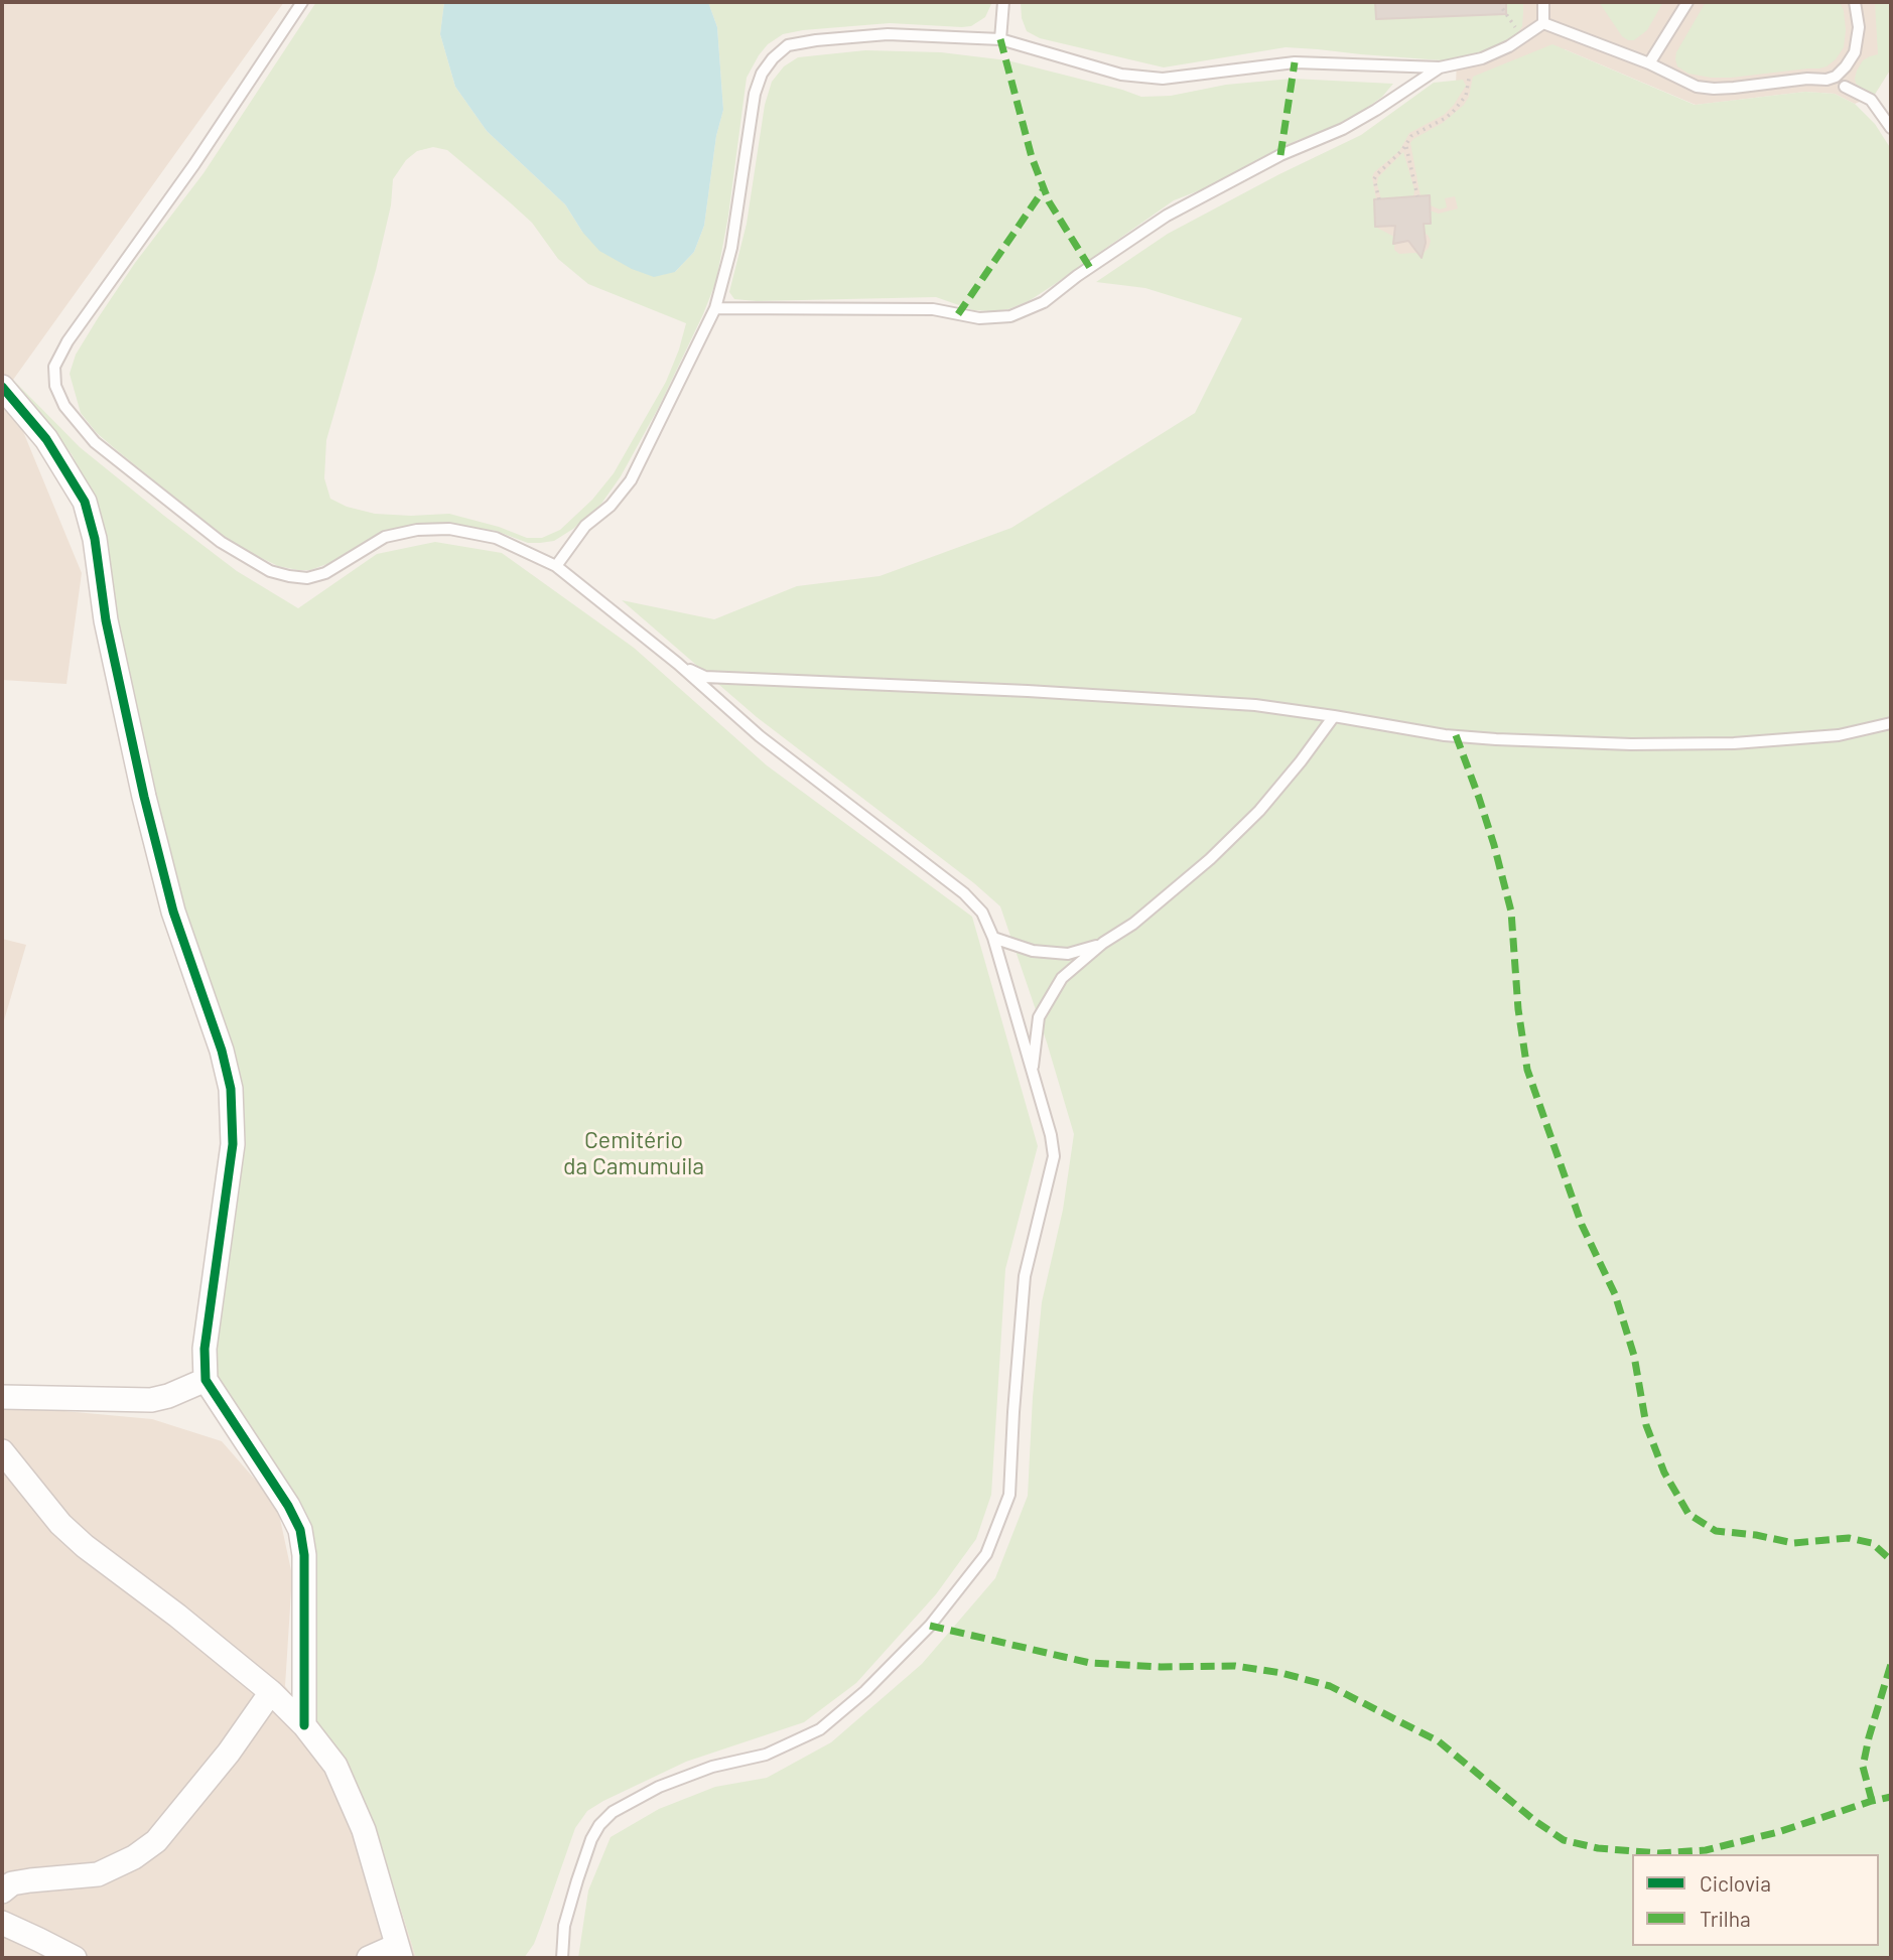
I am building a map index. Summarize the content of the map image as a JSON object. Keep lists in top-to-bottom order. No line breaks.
{"parks":["Cemitério da Camumuila"],"legend":["Ciclovia","Trilha"]}
